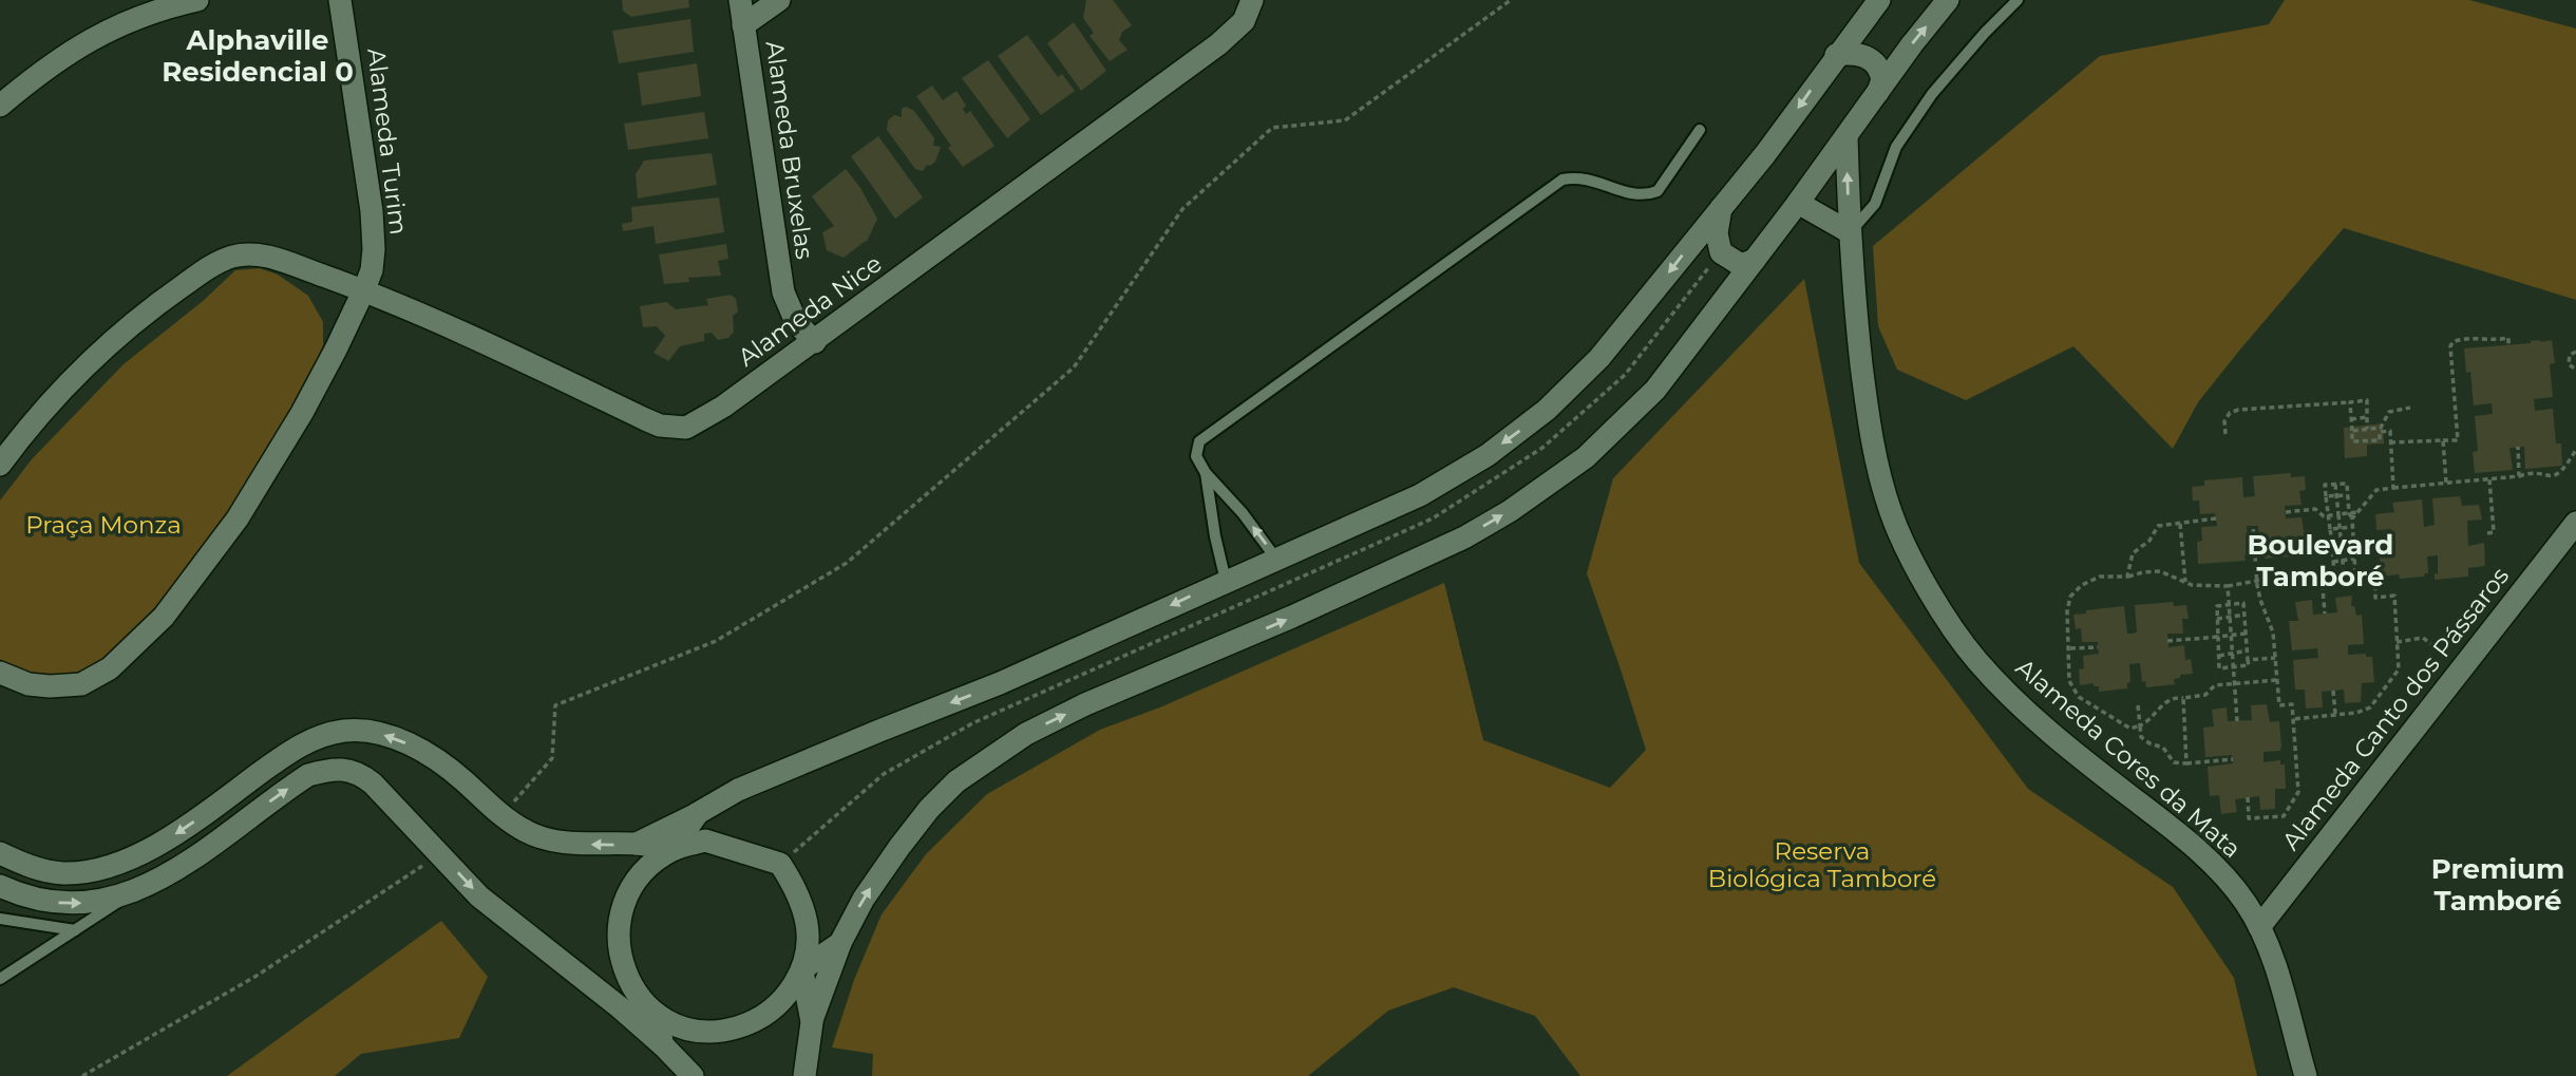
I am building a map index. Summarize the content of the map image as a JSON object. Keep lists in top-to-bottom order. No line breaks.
{"streets":{"main road":["Alameda Turim","Alameda Bruxelas","Alameda Nice","Alameda Canto dos Pássaros","Alameda Cores da Mata"]},"crossings":[["Alameda Turim","Alameda Nice"],["Alameda Bruxelas","Alameda Nice"],["Alameda Canto dos Pássaros","Alameda Cores da Mata"]],"districts":["Alphaville Residencial 0","Boulevard Tamboré","Premium Tamboré"],"parks":["Praça Monza","Reserva Biológica Tamboré"]}
